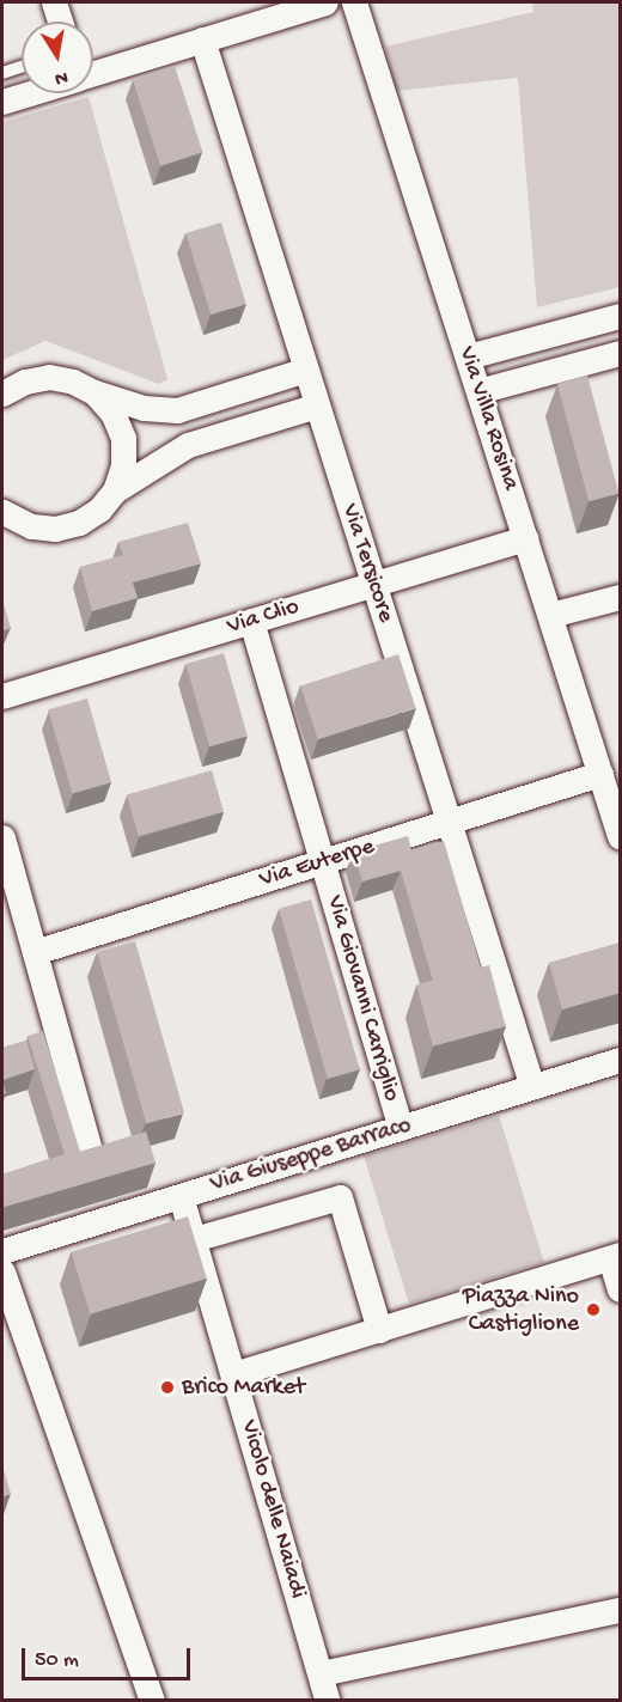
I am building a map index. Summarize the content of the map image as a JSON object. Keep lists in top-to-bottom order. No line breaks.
{"streets":{"street":["Via Villa Rosina","Via Tersicore","Via Clio","Via Euterpe","Via Giovanni Carriglio","Via Giuseppe Barraco","Vicolo delle Naiadi"]},"crossings":[["Via Villa Rosina","Via Clio"],["Via Villa Rosina","Via Euterpe"],["Via Tersicore","Via Clio"],["Via Tersicore","Via Euterpe"],["Via Tersicore","Via Giuseppe Barraco"],["Via Clio","Via Giovanni Carriglio"],["Via Euterpe","Via Giovanni Carriglio"],["Via Giovanni Carriglio","Via Giuseppe Barraco"],["Via Giuseppe Barraco","Vicolo delle Naiadi"]],"places":["Piazza Nino Castiglione","Brico Market"],"scale_bar":"50 m","north":"bottom"}
